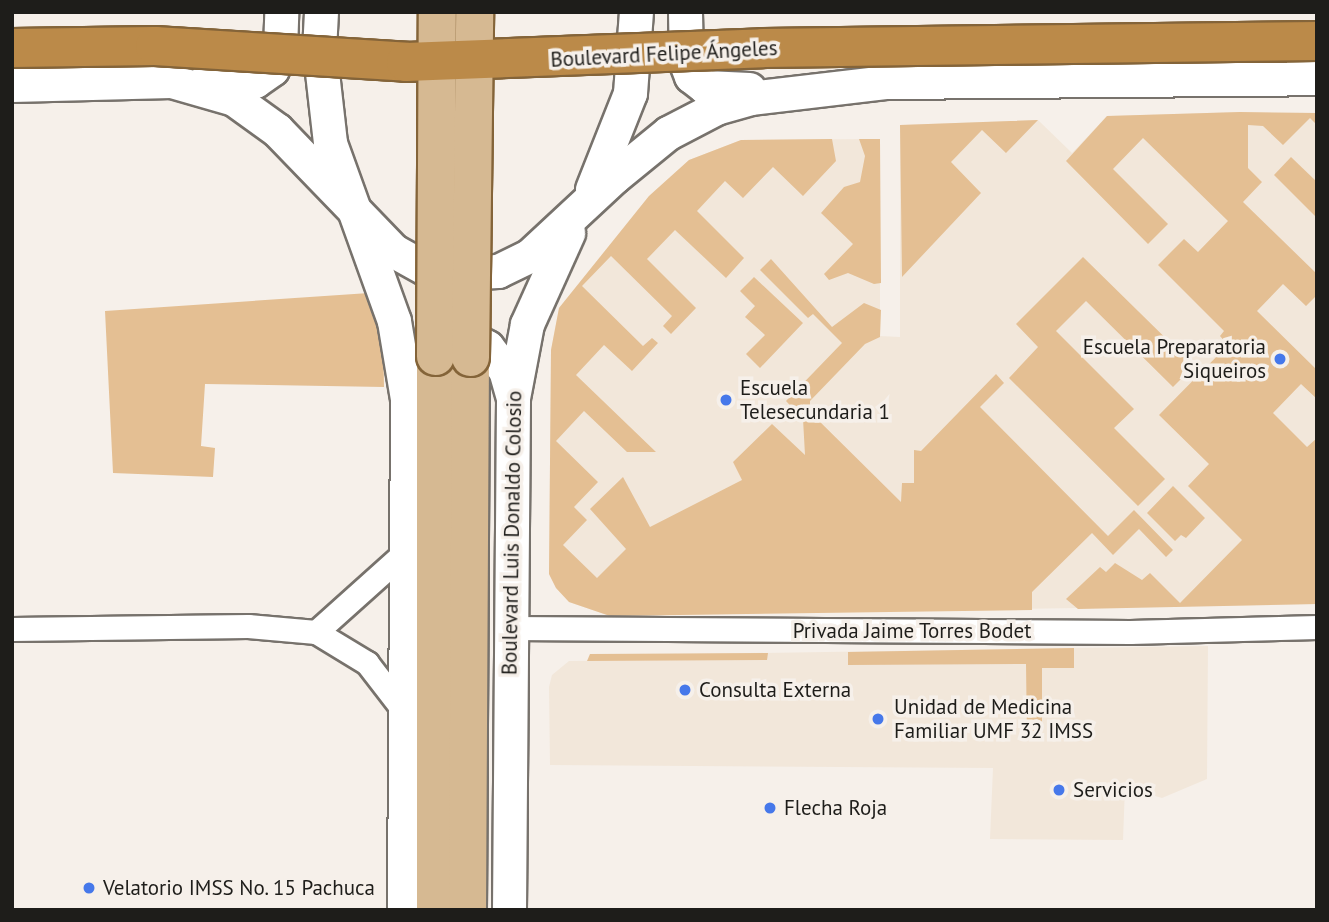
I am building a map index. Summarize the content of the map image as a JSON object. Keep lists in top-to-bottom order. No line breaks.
{"streets":{"highway":["Boulevard Felipe Ángeles"],"main road":["Boulevard Luis Donaldo Colosio"],"street":["Privada Jaime Torres Bodet"]},"crossings":[["Boulevard Luis Donaldo Colosio","Privada Jaime Torres Bodet"]],"places":["Escuela Preparatoria Siqueiros","Escuela Telesecundaria 1","Consulta Externa","Unidad de Medicina Familiar UMF 32 IMSS","Servicios","Flecha Roja","Velatorio IMSS No. 15 Pachuca"]}
